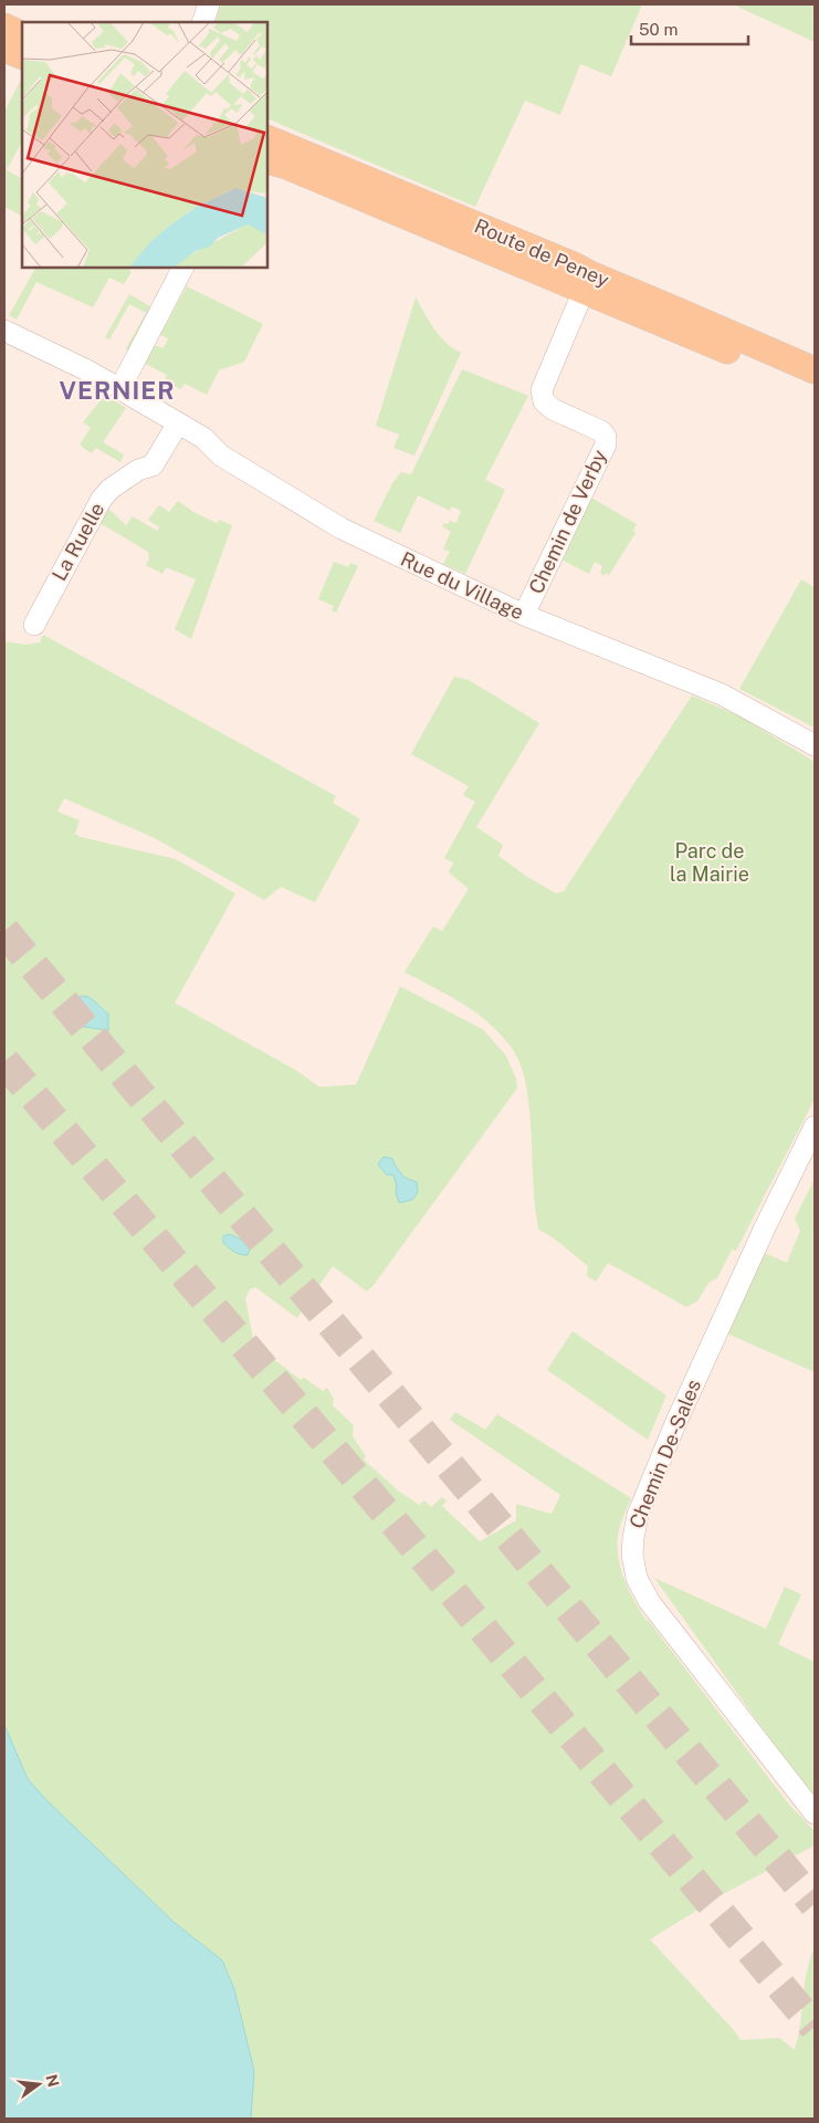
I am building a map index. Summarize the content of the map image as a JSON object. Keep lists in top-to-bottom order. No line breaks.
{"streets":{"main road":["Route de Peney"],"street":["Chemin de Verby","La Ruelle","Rue du Village","Chemin De-Sales"]},"crossings":[["Route de Peney","Chemin de Verby"],["Chemin de Verby","Rue du Village"],["La Ruelle","Rue du Village"]],"districts":["VERNIER"],"parks":["Parc de la Mairie"],"scale_bar":"50 m","north":"right"}
